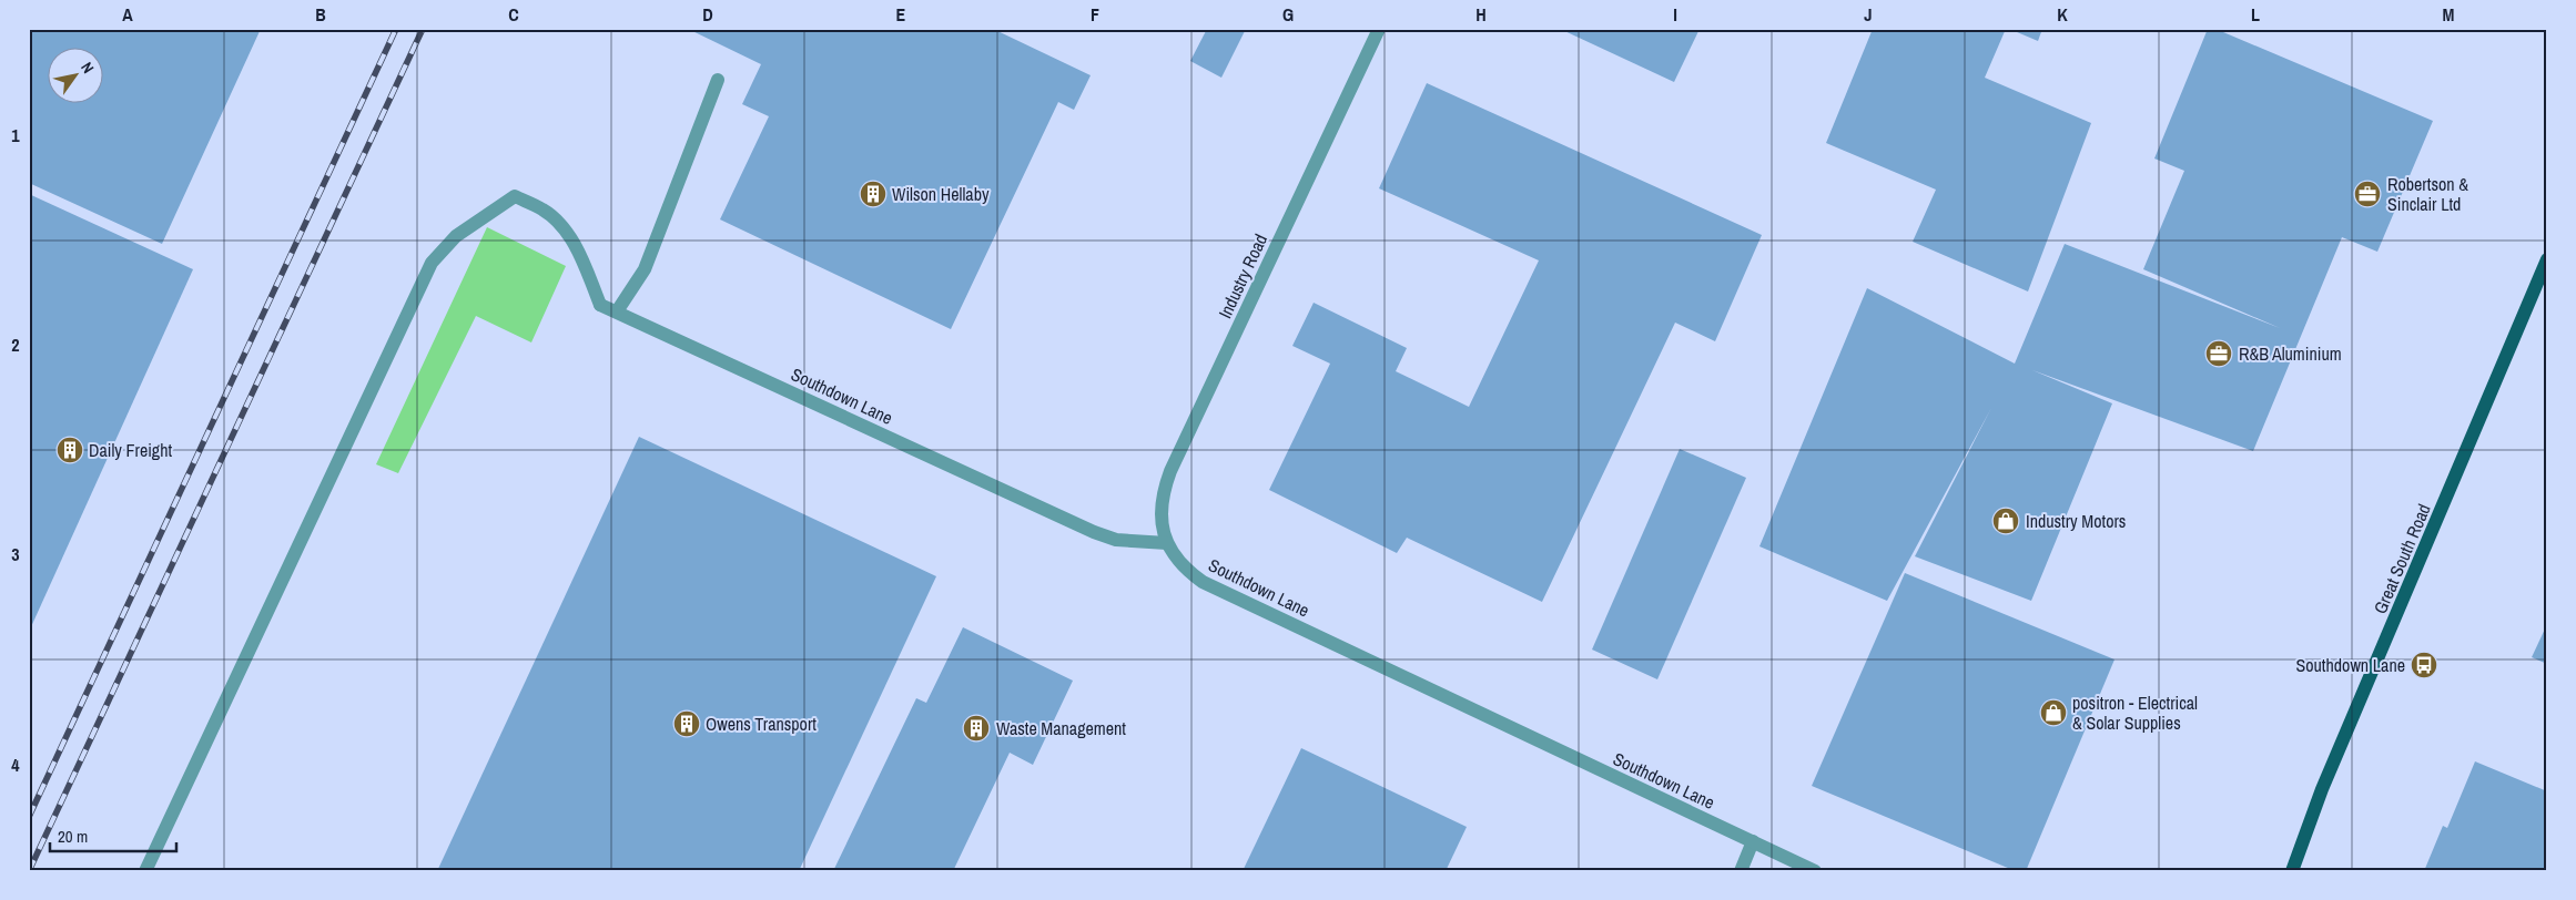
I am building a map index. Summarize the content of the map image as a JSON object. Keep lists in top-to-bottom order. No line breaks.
{"streets":{"main road":["Great South Road"],"street":["Industry Road","Southdown Lane"]},"crossings":[["Industry Road","Southdown Lane"]],"places":{"building":["Wilson Hellaby","Daily Freight","Owens Transport","Waste Management"],"office":["Robertson & Sinclair Ltd","R&B Aluminium"],"shop":["Industry Motors","positron - Electrical & Solar Supplies"],"bus stop":["Southdown Lane"]},"scale_bar":"20 m","north":"top right","grid":{"columns":["A","B","C","D","E","F","G","H","I","J","K","L","M"],"rows":["1","2","3","4"]}}
